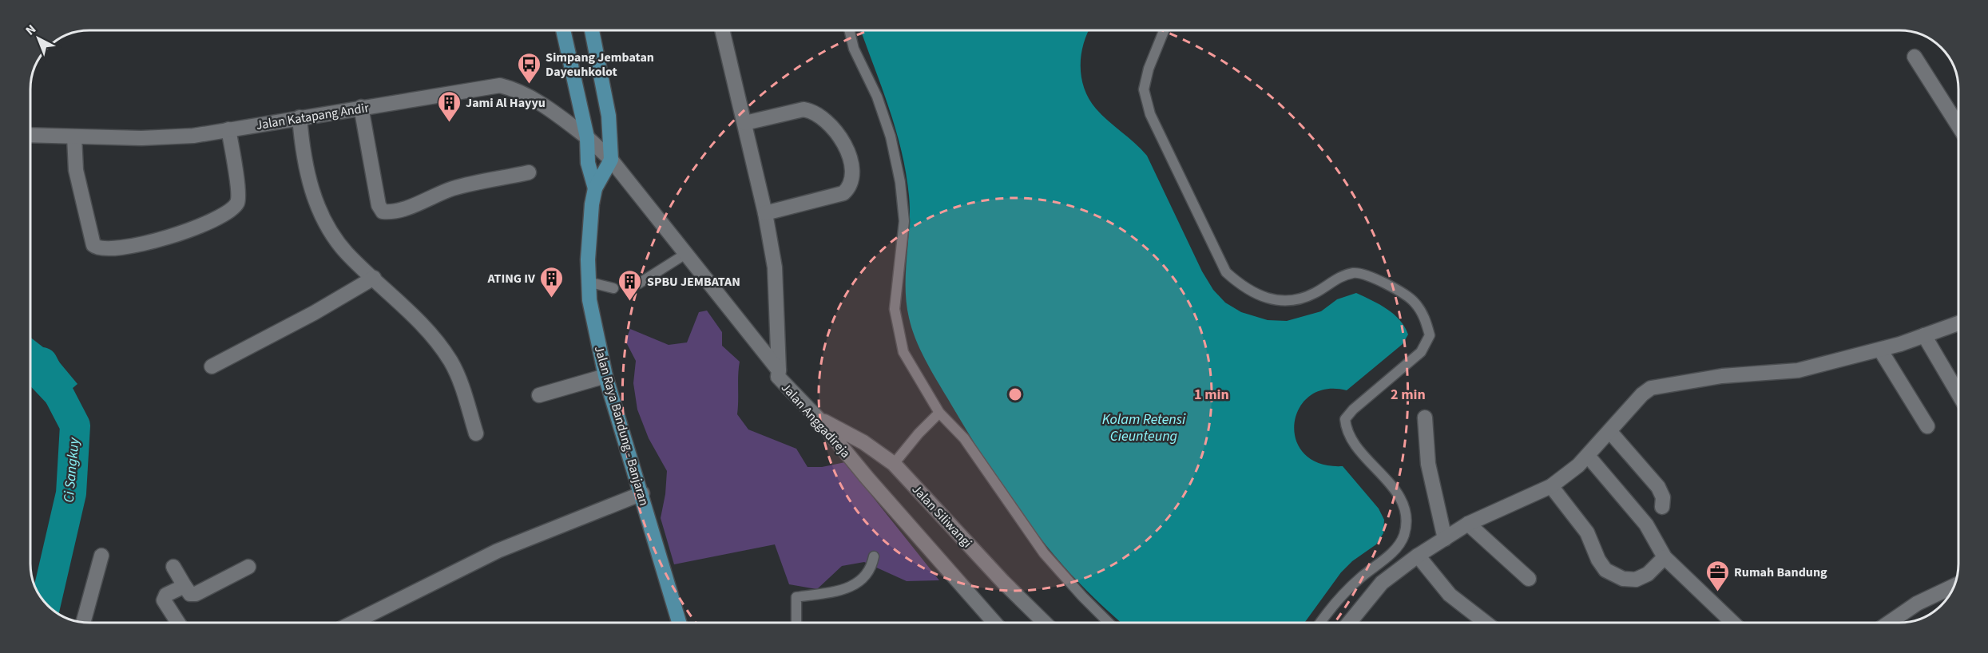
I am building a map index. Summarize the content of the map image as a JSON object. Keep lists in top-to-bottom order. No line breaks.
{"streets":{"main road":["Jalan Raya Bandung - Banjaran"],"street":["Jalan Katapang Andir","Jalan Anggadireja","Jalan Siliwangi"]},"crossings":[["Jalan Katapang Andir","Jalan Anggadireja"],["Jalan Katapang Andir","Jalan Raya Bandung - Banjaran"],["Jalan Anggadireja","Jalan Raya Bandung - Banjaran"],["Jalan Anggadireja","Jalan Siliwangi"]],"water":["Kolam Retensi Cieunteung","Ci Sangkuy"],"places":{"bus stop":["Simpang Jembatan Dayeuhkolot"],"building":["Jami Al Hayyu","ATING IV","SPBU JEMBATAN"],"office":["Rumah Bandung"]},"north":"top left","rings":["1 min","2 min"]}
